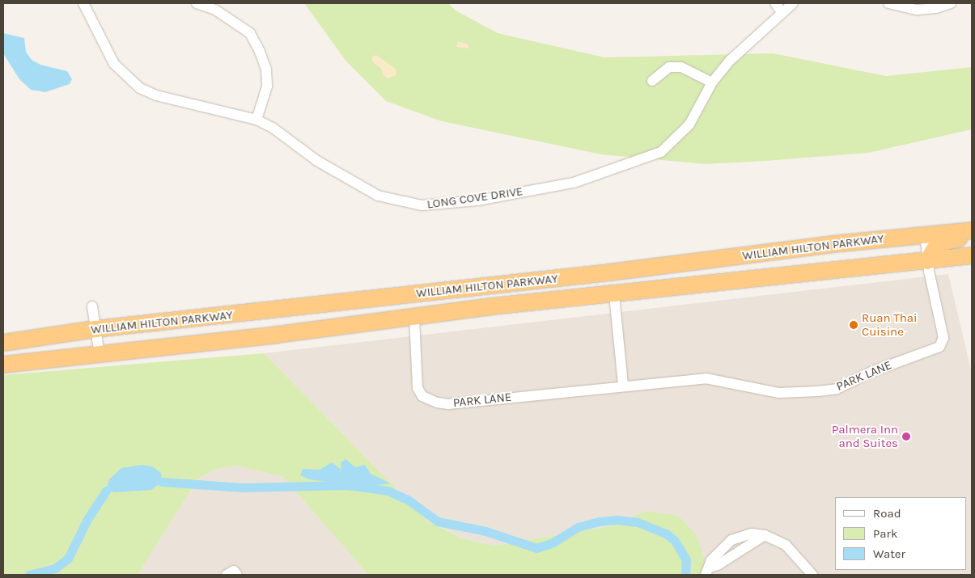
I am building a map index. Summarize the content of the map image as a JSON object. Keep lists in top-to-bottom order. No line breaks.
{"streets":{"highway":["WILLIAM HILTON PARKWAY"],"street":["LONG COVE DRIVE","PARK LANE"]},"crossings":[["WILLIAM HILTON PARKWAY","PARK LANE"]],"places":["Ruan Thai Cuisine","Palmera Inn and Suites"],"legend":["Road","Park","Water"]}
